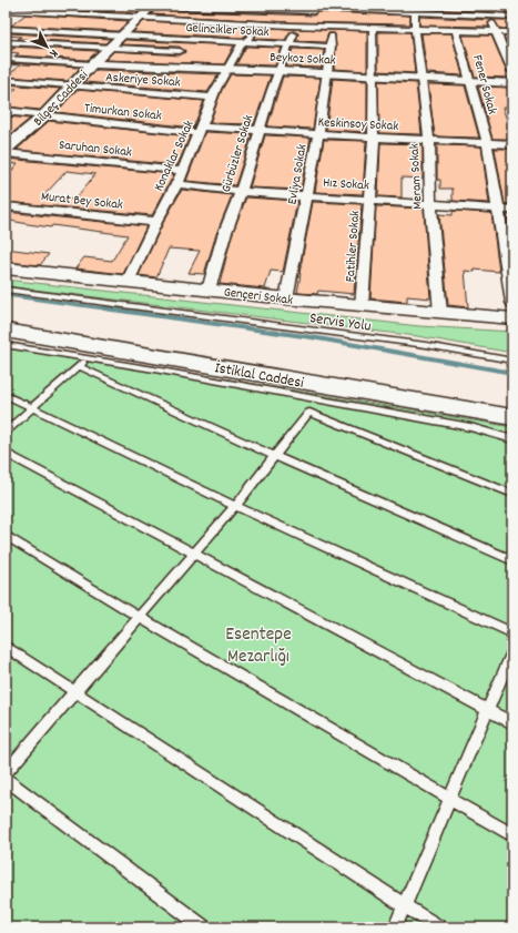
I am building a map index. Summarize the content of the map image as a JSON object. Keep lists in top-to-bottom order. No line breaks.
{"streets":{"street":["Gelincikler Sokak","Beykoz Sokak","Askeriye Sokak","Fener Sokak","Bilgeç Caddesi","Timurkan Sokak","Keskinsoy Sokak","Saruhan Sokak","Gürbüzler Sokak","Konaklar Sokak","Evliya Sokak","Meram Sokak","Hız Sokak","Murat Bey Sokak","Fatihler Sokak","Gençeri Sokak","İstiklal Caddesi"],"lane":["Servis Yolu"]},"crossings":[["Gelincikler Sokak","Bilgeç Caddesi"],["Gelincikler Sokak","Gürbüzler Sokak"],["Gelincikler Sokak","Konaklar Sokak"],["Gelincikler Sokak","Evliya Sokak"],["Beykoz Sokak","Fener Sokak"],["Beykoz Sokak","Bilgeç Caddesi"],["Beykoz Sokak","Gürbüzler Sokak"],["Beykoz Sokak","Konaklar Sokak"],["Beykoz Sokak","Evliya Sokak"],["Beykoz Sokak","Meram Sokak"],["Beykoz Sokak","Fatihler Sokak"],["Askeriye Sokak","Bilgeç Caddesi"],["Askeriye Sokak","Konaklar Sokak"],["Fener Sokak","Keskinsoy Sokak"],["Fener Sokak","Hız Sokak"],["Bilgeç Caddesi","Timurkan Sokak"],["Timurkan Sokak","Keskinsoy Sokak"],["Timurkan Sokak","Konaklar Sokak"],["Keskinsoy Sokak","Gürbüzler Sokak"],["Keskinsoy Sokak","Konaklar Sokak"],["Keskinsoy Sokak","Evliya Sokak"],["Keskinsoy Sokak","Meram Sokak"],["Keskinsoy Sokak","Fatihler Sokak"],["Saruhan Sokak","Konaklar Sokak"],["Gürbüzler Sokak","Hız Sokak"],["Gürbüzler Sokak","Gençeri Sokak"],["Konaklar Sokak","Hız Sokak"],["Konaklar Sokak","Murat Bey Sokak"],["Konaklar Sokak","Gençeri Sokak"],["Evliya Sokak","Hız Sokak"],["Evliya Sokak","Gençeri Sokak"],["Meram Sokak","Hız Sokak"],["Meram Sokak","Gençeri Sokak"],["Hız Sokak","Fatihler Sokak"],["Fatihler Sokak","Gençeri Sokak"]],"parks":["Esentepe Mezarlığı"],"north":"bottom right"}
